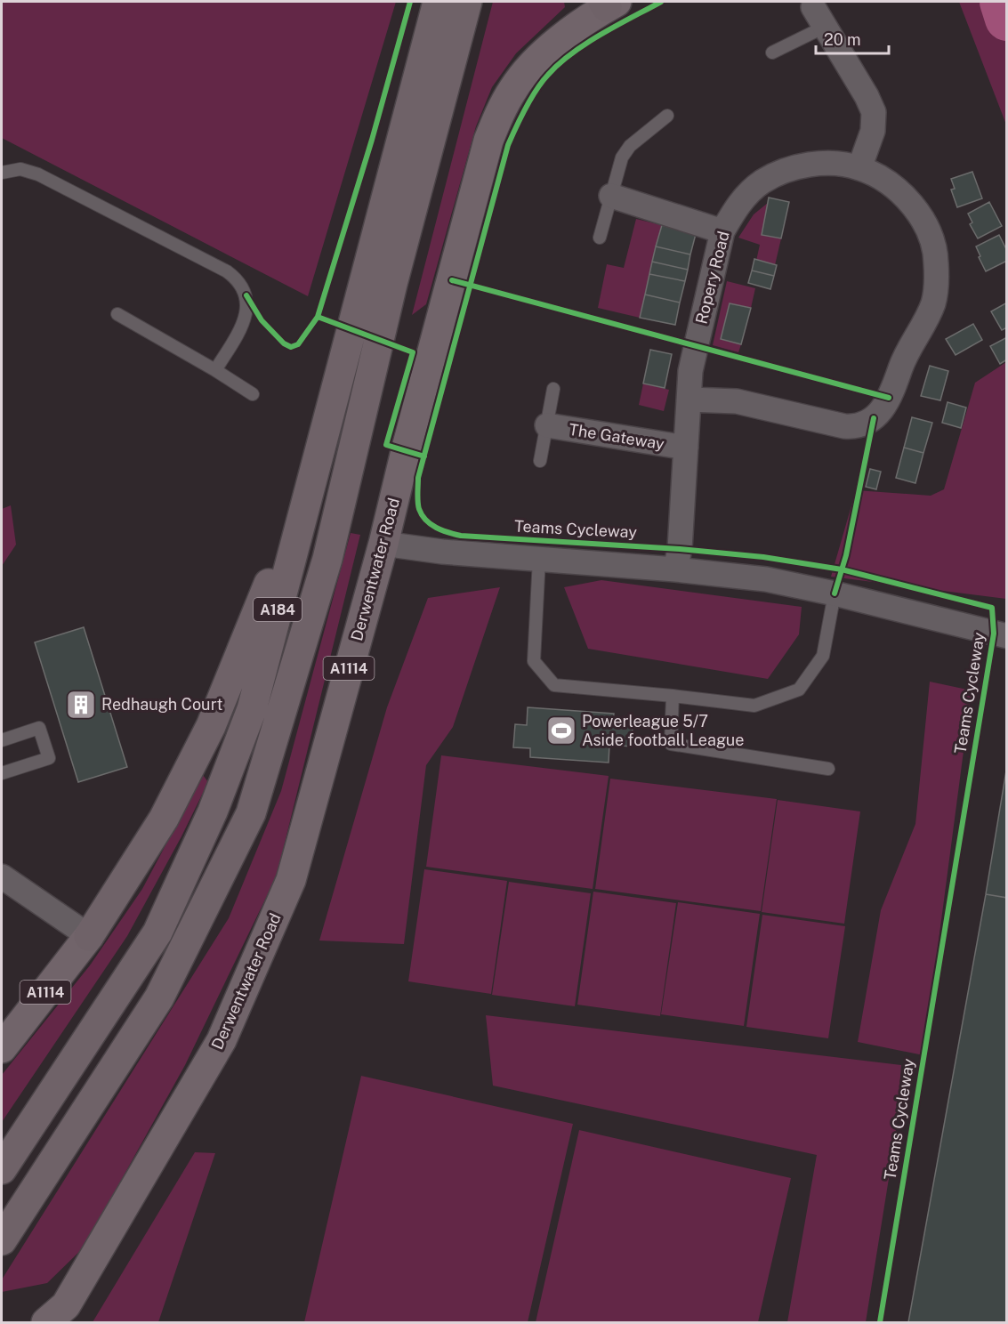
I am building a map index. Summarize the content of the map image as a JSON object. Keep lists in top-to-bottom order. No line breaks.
{"streets":{"highway":["A184","A1114"],"main road":["Derwentwater Road"],"street":["Ropery Road","The Gateway"],"cycle path":["Teams Cycleway"]},"crossings":[["Ropery Road","The Gateway"],["A184","A1114"]],"places":{"building":["Redhaugh Court"],"sports":["Powerleague 5/7 Aside football League"]},"scale_bar":"20 m"}
